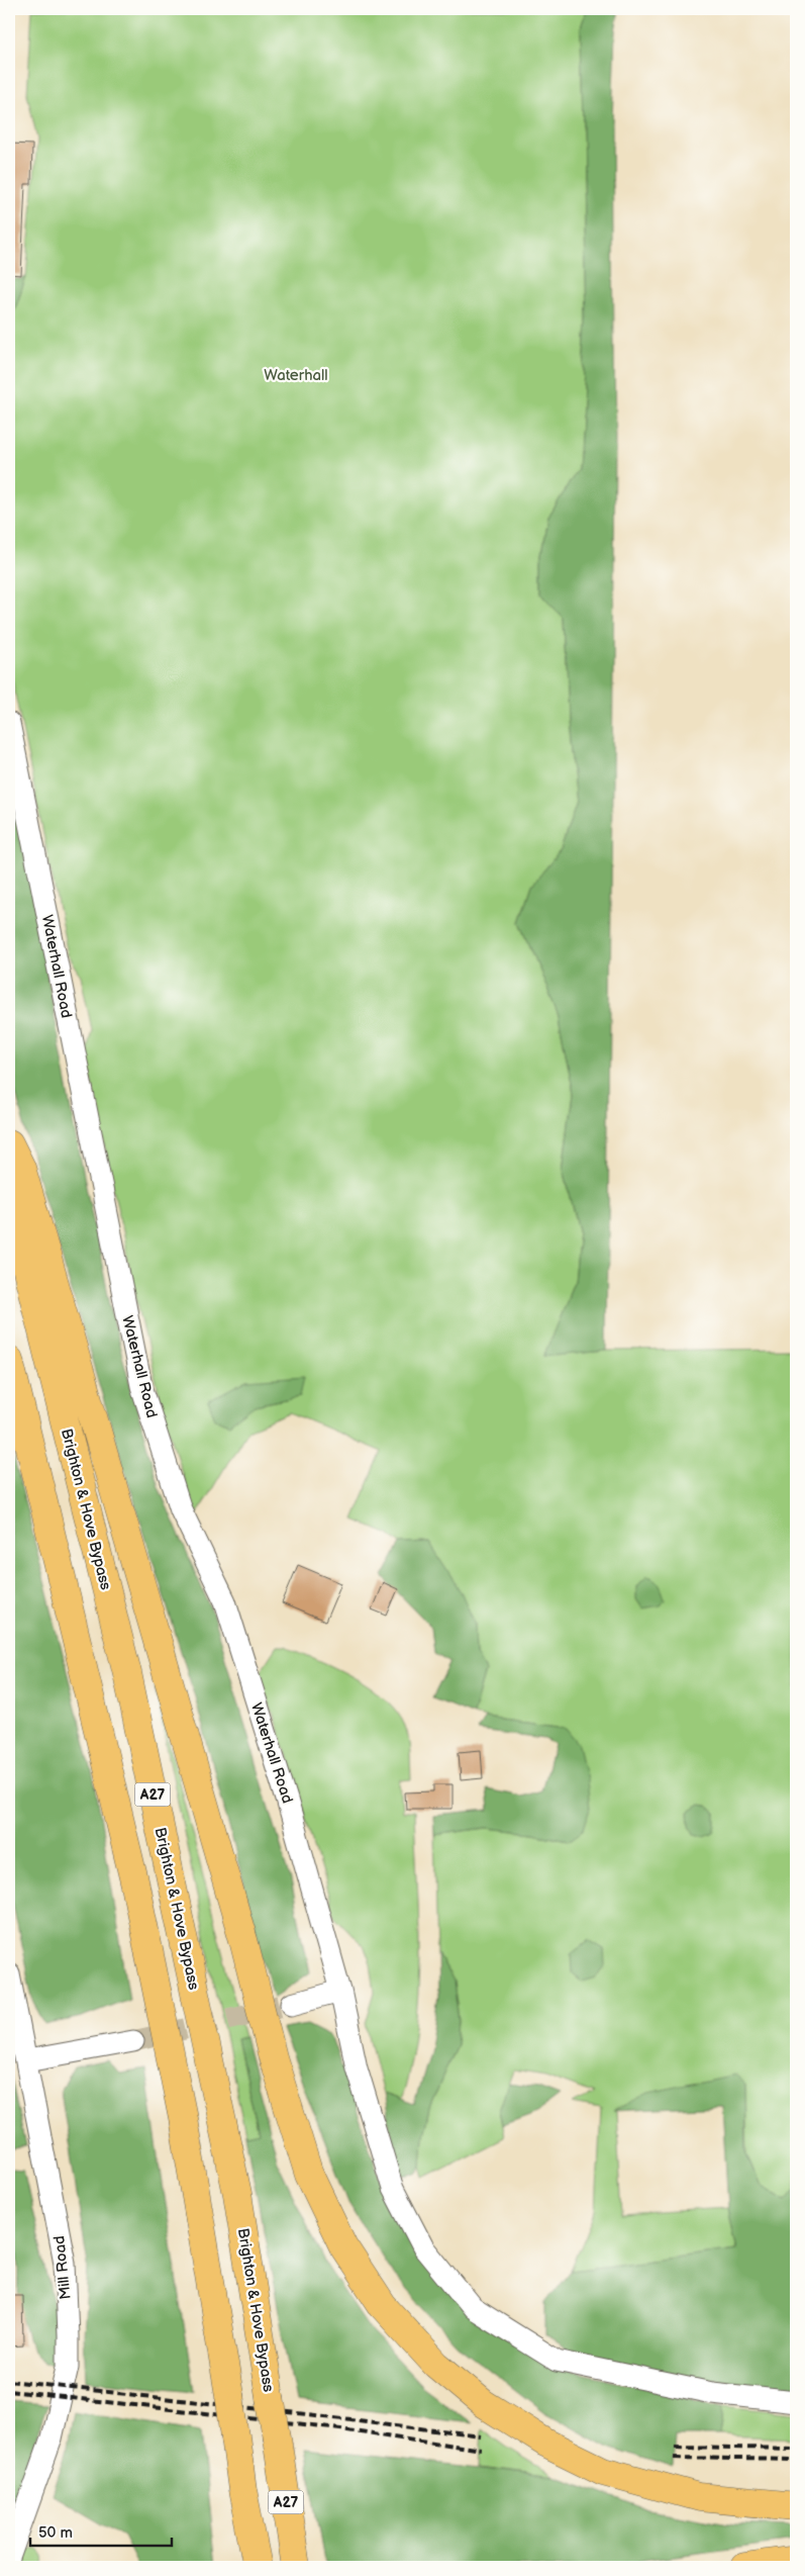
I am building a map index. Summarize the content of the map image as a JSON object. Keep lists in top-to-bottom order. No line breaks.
{"streets":{"highway":["Brighton & Hove Bypass","A27"],"street":["Waterhall Road","Mill Road"]},"parks":["Waterhall"],"scale_bar":"50 m"}
